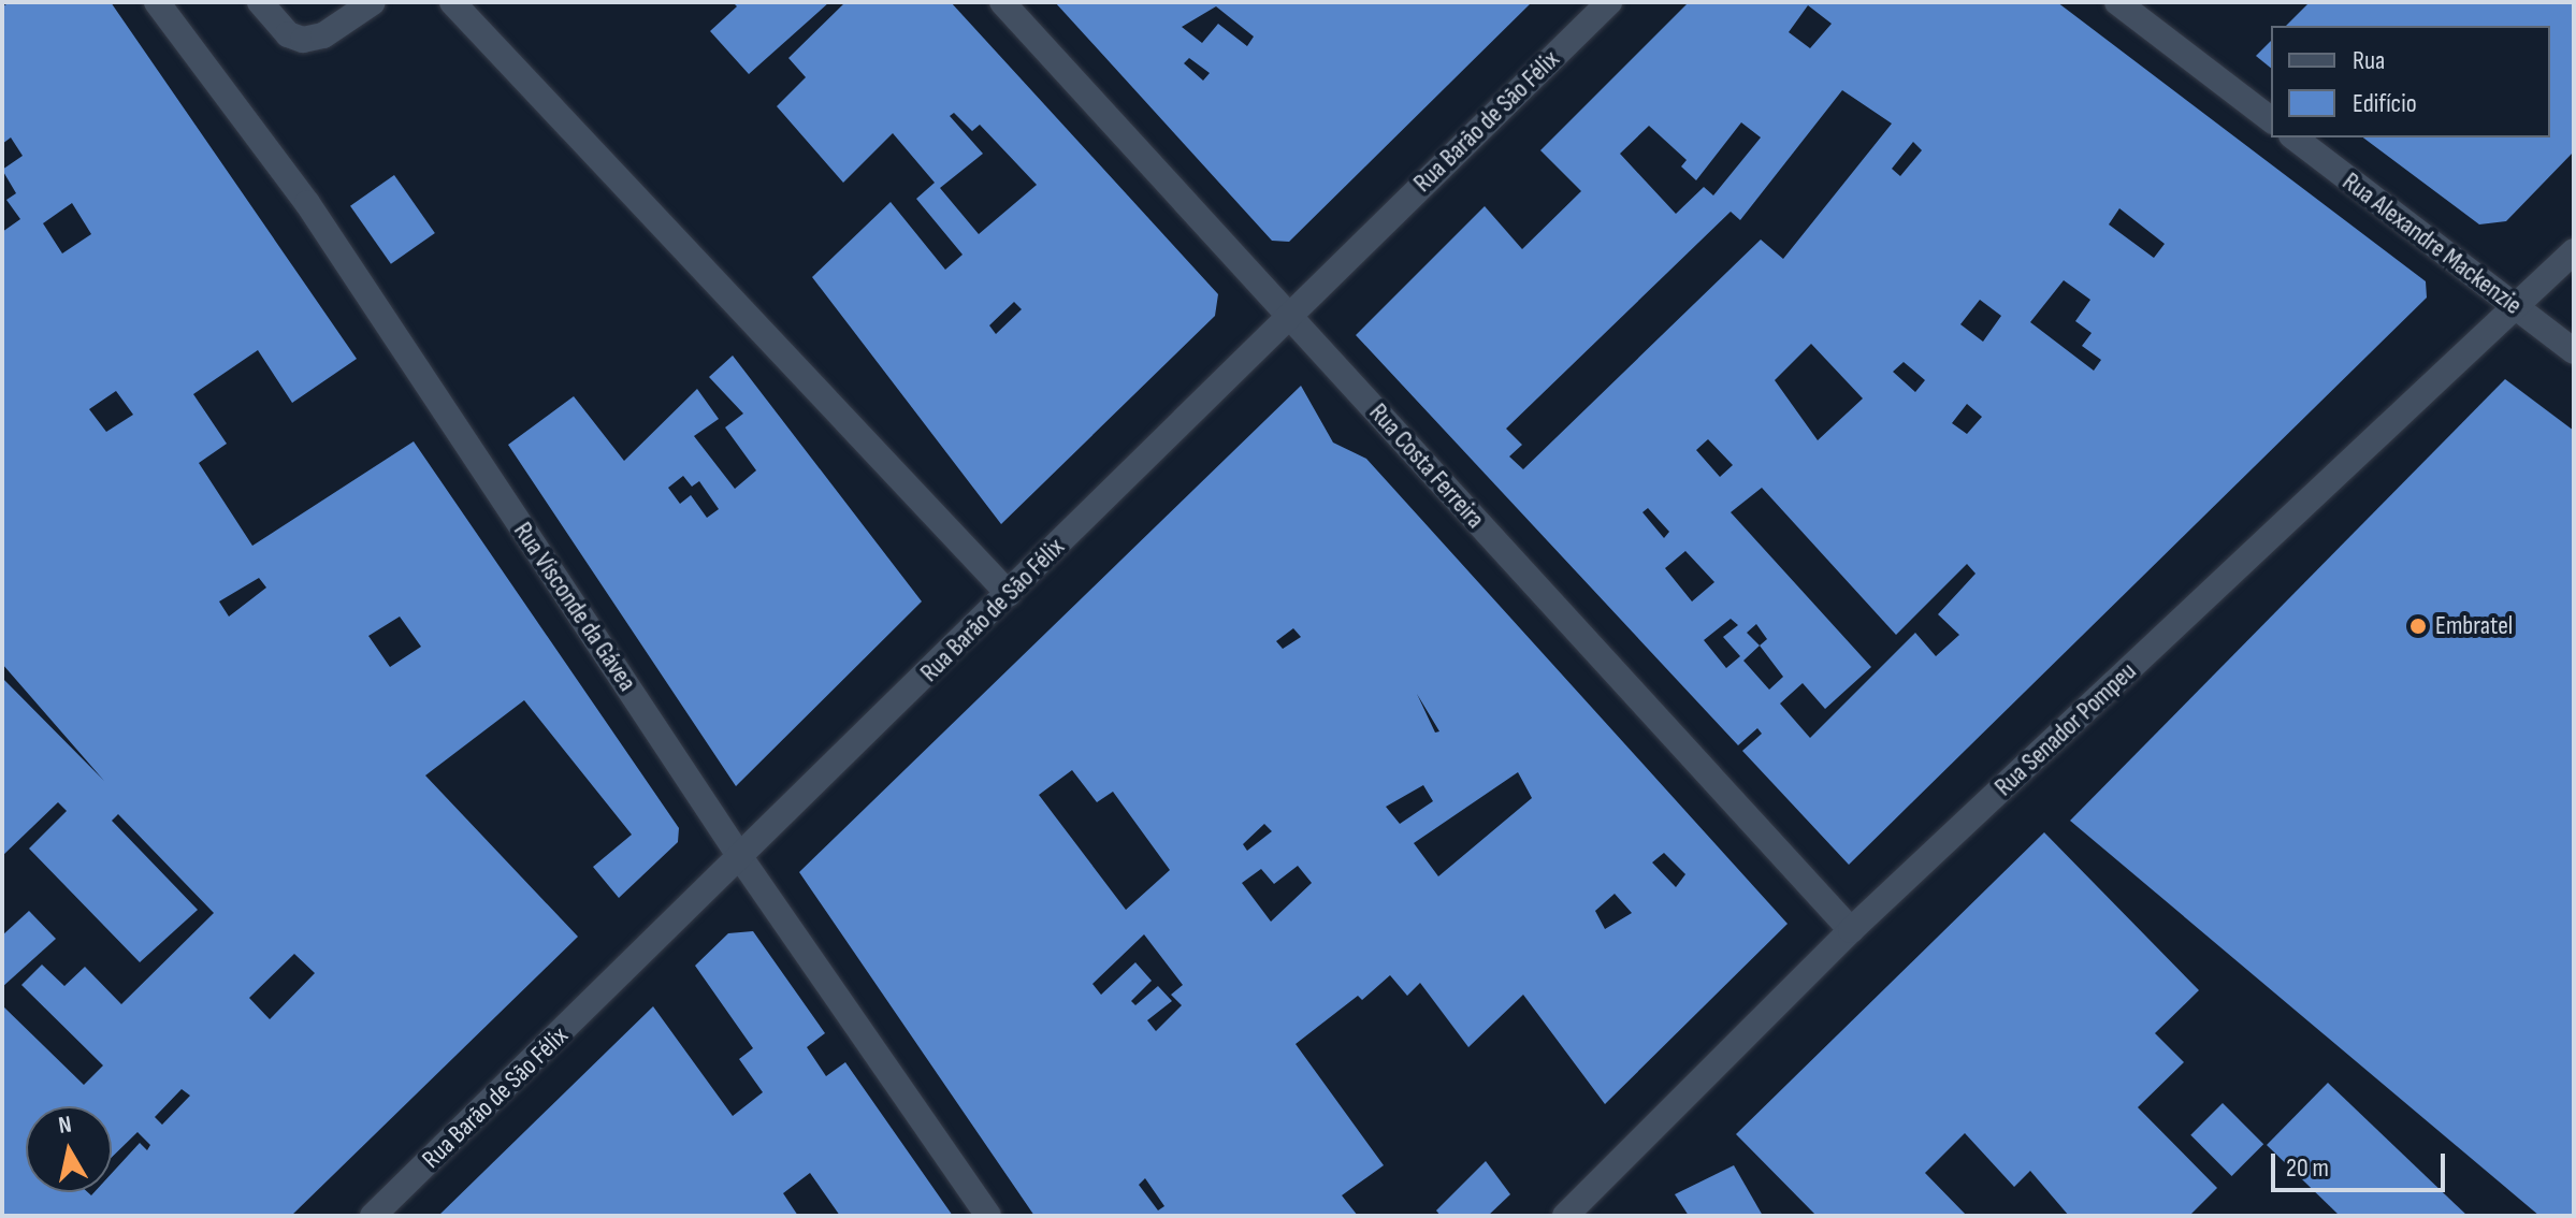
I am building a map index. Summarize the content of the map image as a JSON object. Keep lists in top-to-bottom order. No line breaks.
{"streets":{"street":["Rua Barão de São Félix","Rua Alexandre Mackenzie","Rua Costa Ferreira","Rua Visconde da Gávea","Rua Senador Pompeu"]},"crossings":[["Rua Barão de São Félix","Rua Costa Ferreira"],["Rua Barão de São Félix","Rua Visconde da Gávea"],["Rua Alexandre Mackenzie","Rua Senador Pompeu"],["Rua Costa Ferreira","Rua Senador Pompeu"]],"places":["Embratel"],"legend":["Rua","Edifício"],"scale_bar":"20 m","north":"top"}
